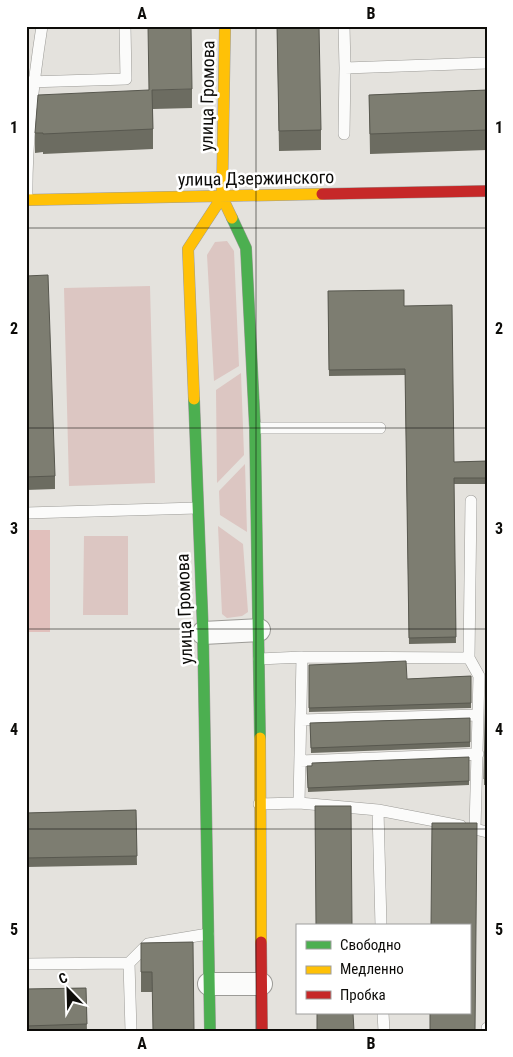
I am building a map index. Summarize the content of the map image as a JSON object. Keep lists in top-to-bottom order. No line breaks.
{"streets":{"street":["улица Громова","улица Дзержинского"]},"crossings":[["улица Громова","улица Дзержинского"]],"legend":["Свободно","Медленно","Пробка"],"north":"top left","grid":{"columns":["A","B"],"rows":["1","2","3","4","5"]}}
